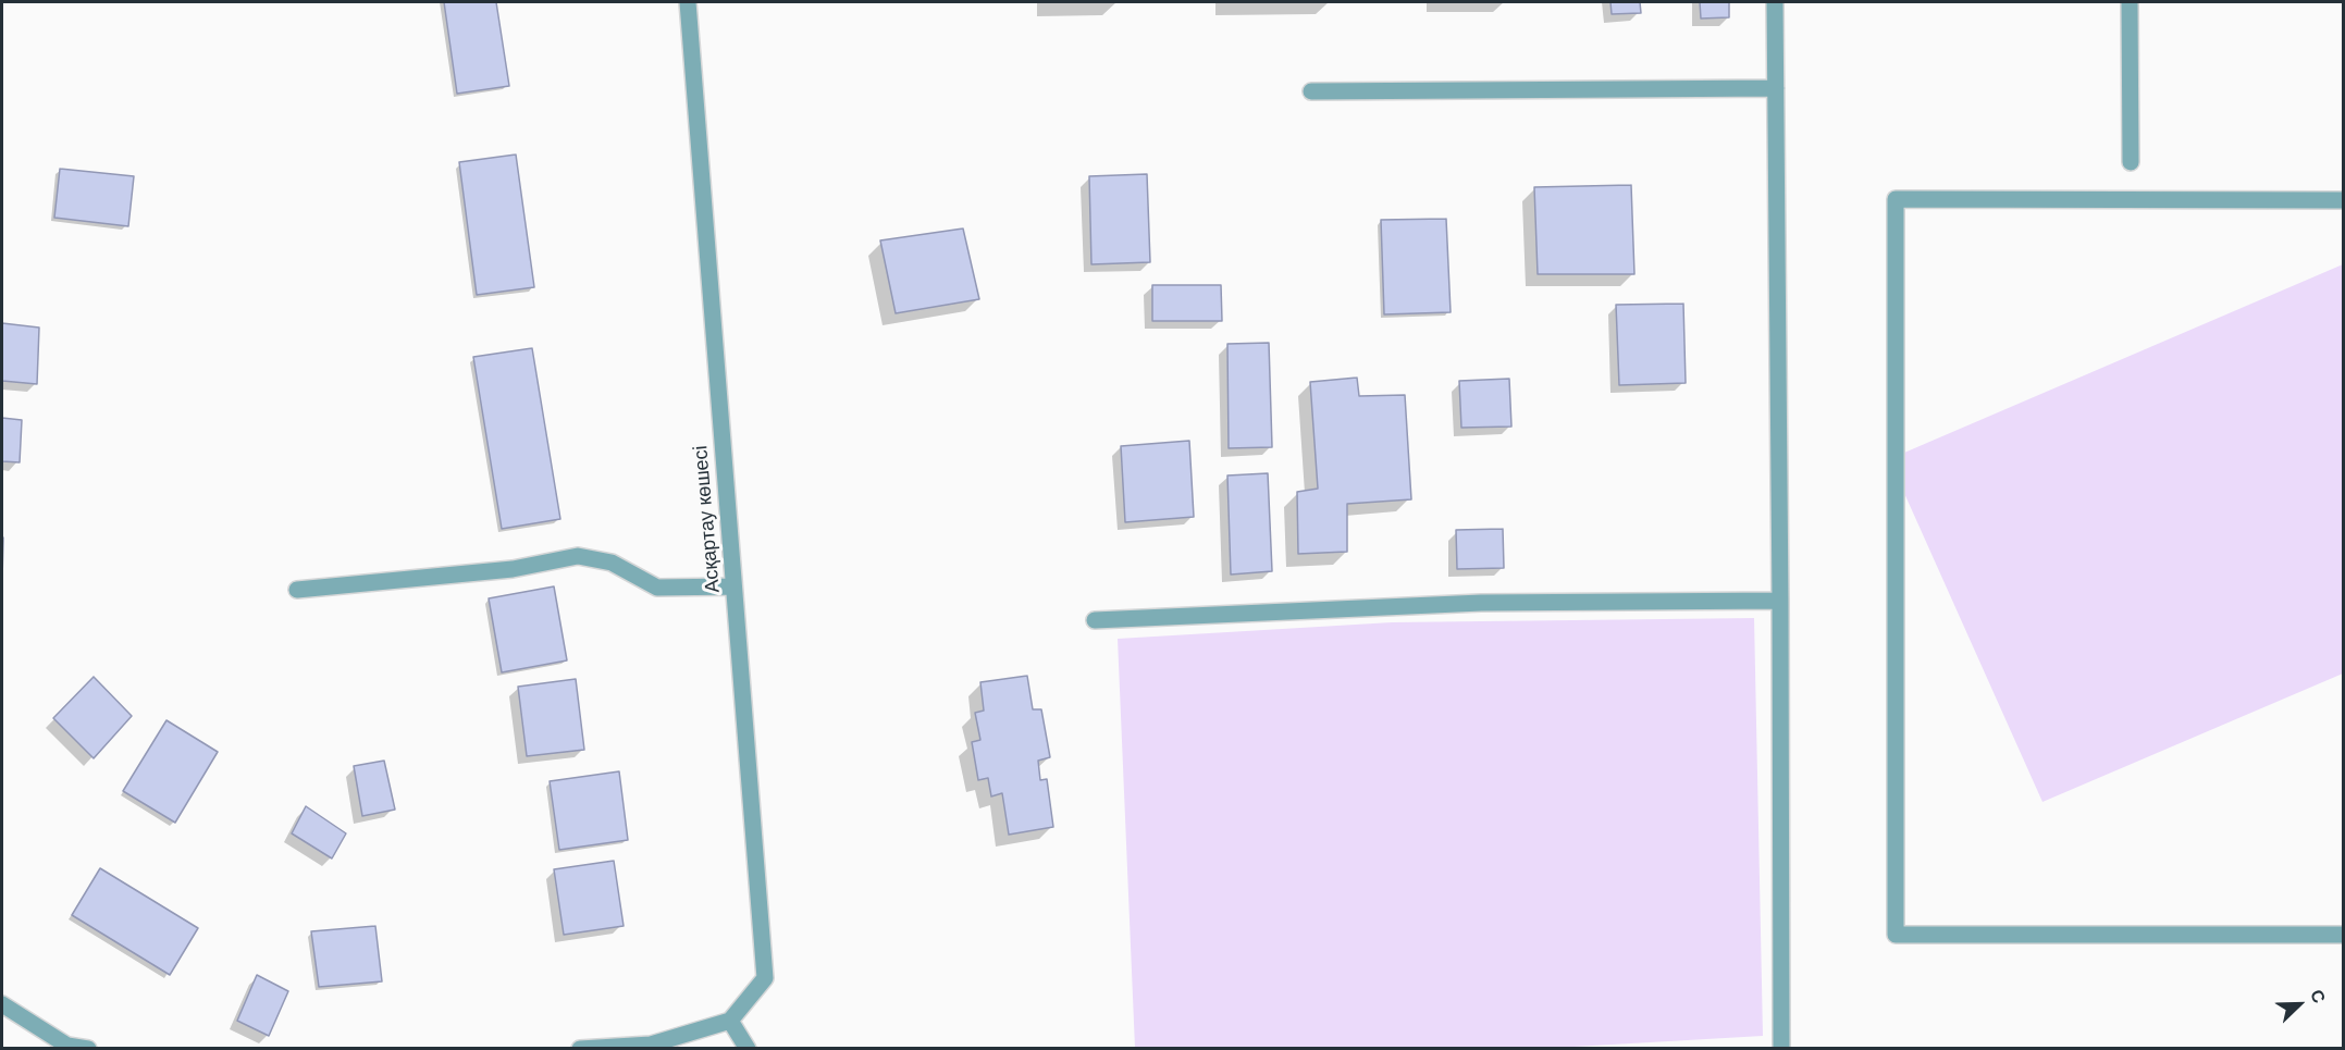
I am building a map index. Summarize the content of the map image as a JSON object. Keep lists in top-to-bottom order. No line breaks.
{"streets":{"street":["Асқартау көшесі"]},"north":"top right"}
